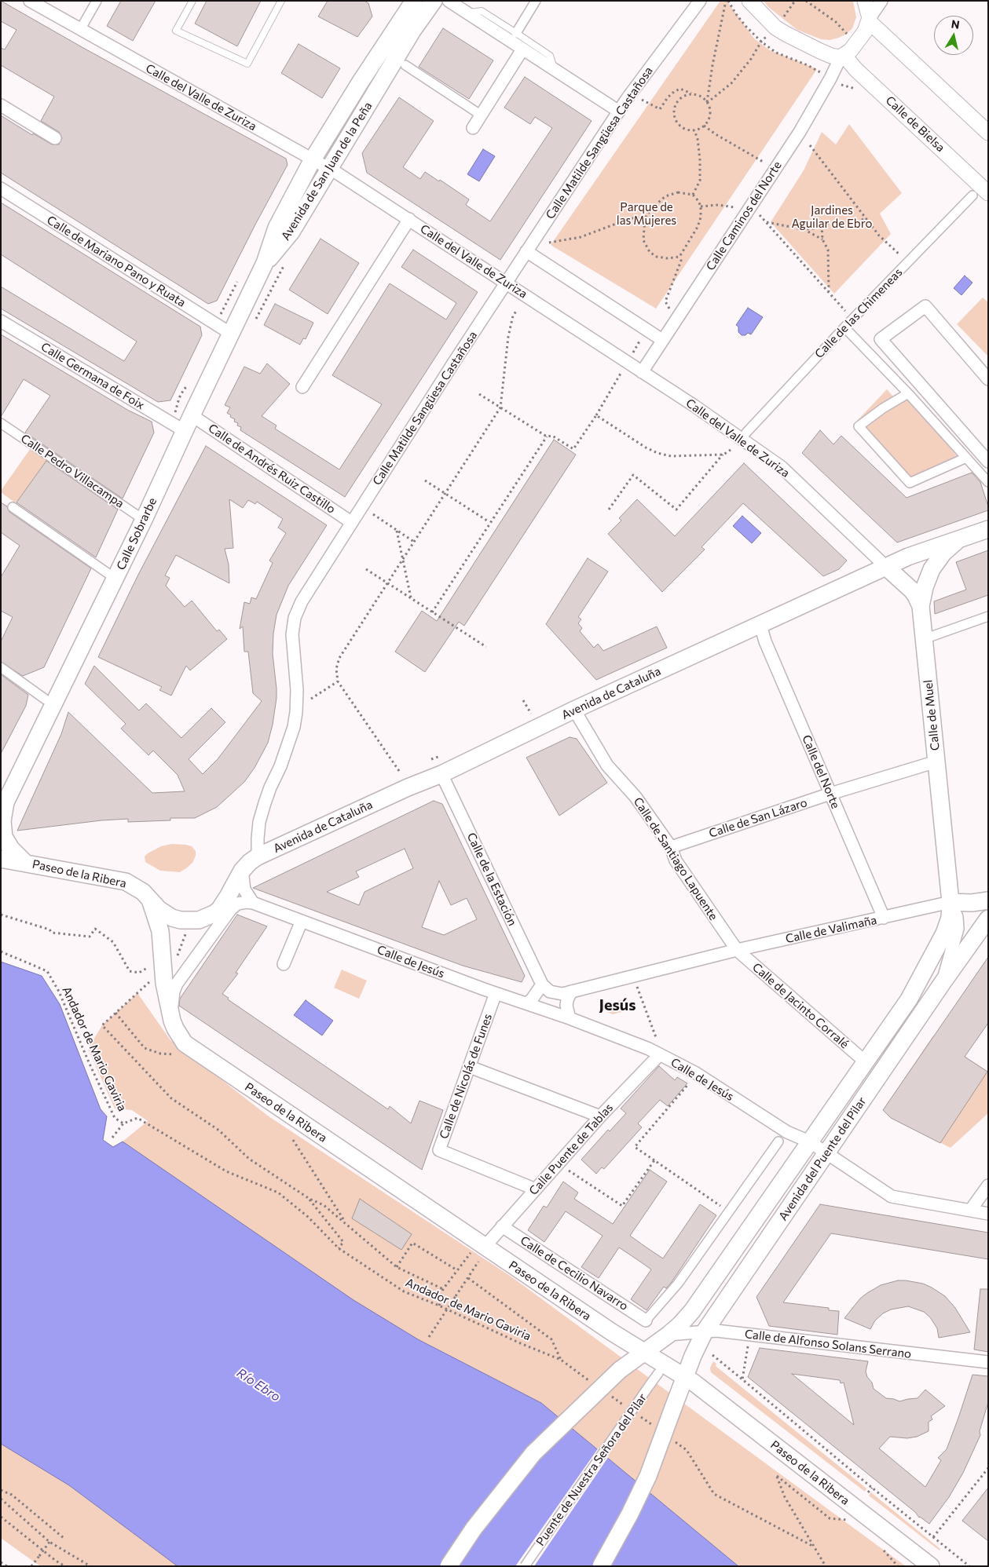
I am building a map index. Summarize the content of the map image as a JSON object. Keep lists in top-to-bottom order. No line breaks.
{"streets":{"main road":["Avenida de San Juan de la Peña","Calle Sobrarbe","Avenida de Cataluña","Calle de Muel","Paseo de la Ribera","Avenida del Puente del Pilar"],"street":["Calle del Valle de Zuriza","Calle de Bielsa","Calle Matilde Sangüesa Castañosa","Calle Caminos del Norte","Calle de Mariano Pano y Ruata","Calle de las Chimeneas","Calle Germana de Foix","Calle de Andrés Ruiz Castillo","Calle Pedro Villacampa","Calle del Norte","Calle de San Lázaro","Calle de Santiago Lapuente","Calle de la Estación","Calle de Valimaña","Calle de Jesús","Calle de Jacinto Corralé","Calle de Nicolás de Funes","Calle Puente de Tablas","Calle de Cecilio Navarro","Calle de Alfonso Solans Serrano","Puente de Nuestra Señora del Pilar"],"path":["Andador de Mario Gaviria"]},"crossings":[["Calle del Valle de Zuriza","Calle Matilde Sangüesa Castañosa"],["Calle del Valle de Zuriza","Avenida de San Juan de la Peña"],["Calle del Valle de Zuriza","Calle Caminos del Norte"],["Calle del Valle de Zuriza","Avenida de Cataluña"],["Calle de Bielsa","Calle Caminos del Norte"],["Calle Matilde Sangüesa Castañosa","Calle de Andrés Ruiz Castillo"],["Calle Matilde Sangüesa Castañosa","Avenida de Cataluña"],["Avenida de San Juan de la Peña","Calle Sobrarbe"],["Calle de Mariano Pano y Ruata","Calle Sobrarbe"],["Calle Germana de Foix","Calle Sobrarbe"],["Calle de Andrés Ruiz Castillo","Calle Sobrarbe"],["Calle Pedro Villacampa","Calle Sobrarbe"],["Calle Sobrarbe","Paseo de la Ribera"],["Avenida de Cataluña","Calle de Muel"],["Avenida de Cataluña","Calle del Norte"],["Avenida de Cataluña","Calle de Santiago Lapuente"],["Avenida de Cataluña","Paseo de la Ribera"],["Avenida de Cataluña","Calle de la Estación"],["Calle de Muel","Calle de San Lázaro"],["Calle de Muel","Calle de Valimaña"],["Calle de Muel","Avenida del Puente del Pilar"],["Calle del Norte","Calle de San Lázaro"],["Calle del Norte","Calle de Valimaña"],["Calle de San Lázaro","Calle de Santiago Lapuente"],["Calle de Santiago Lapuente","Calle de Valimaña"],["Calle de Santiago Lapuente","Calle de Jacinto Corralé"],["Paseo de la Ribera","Calle de Jesús"],["Paseo de la Ribera","Calle Puente de Tablas"],["Paseo de la Ribera","Avenida del Puente del Pilar"],["Calle de Valimaña","Calle de Jacinto Corralé"],["Calle de Valimaña","Avenida del Puente del Pilar"],["Calle de Jesús","Calle de Nicolás de Funes"],["Calle de Jesús","Calle Puente de Tablas"],["Calle de Jesús","Avenida del Puente del Pilar"],["Calle de Jacinto Corralé","Avenida del Puente del Pilar"],["Calle de Nicolás de Funes","Calle Puente de Tablas"],["Calle Puente de Tablas","Calle de Cecilio Navarro"],["Avenida del Puente del Pilar","Calle de Alfonso Solans Serrano"]],"districts":["Jesús"],"water":["Río Ebro"],"parks":["Parque de las Mujeres","Jardines Aguilar de Ebro"],"north":"top"}
